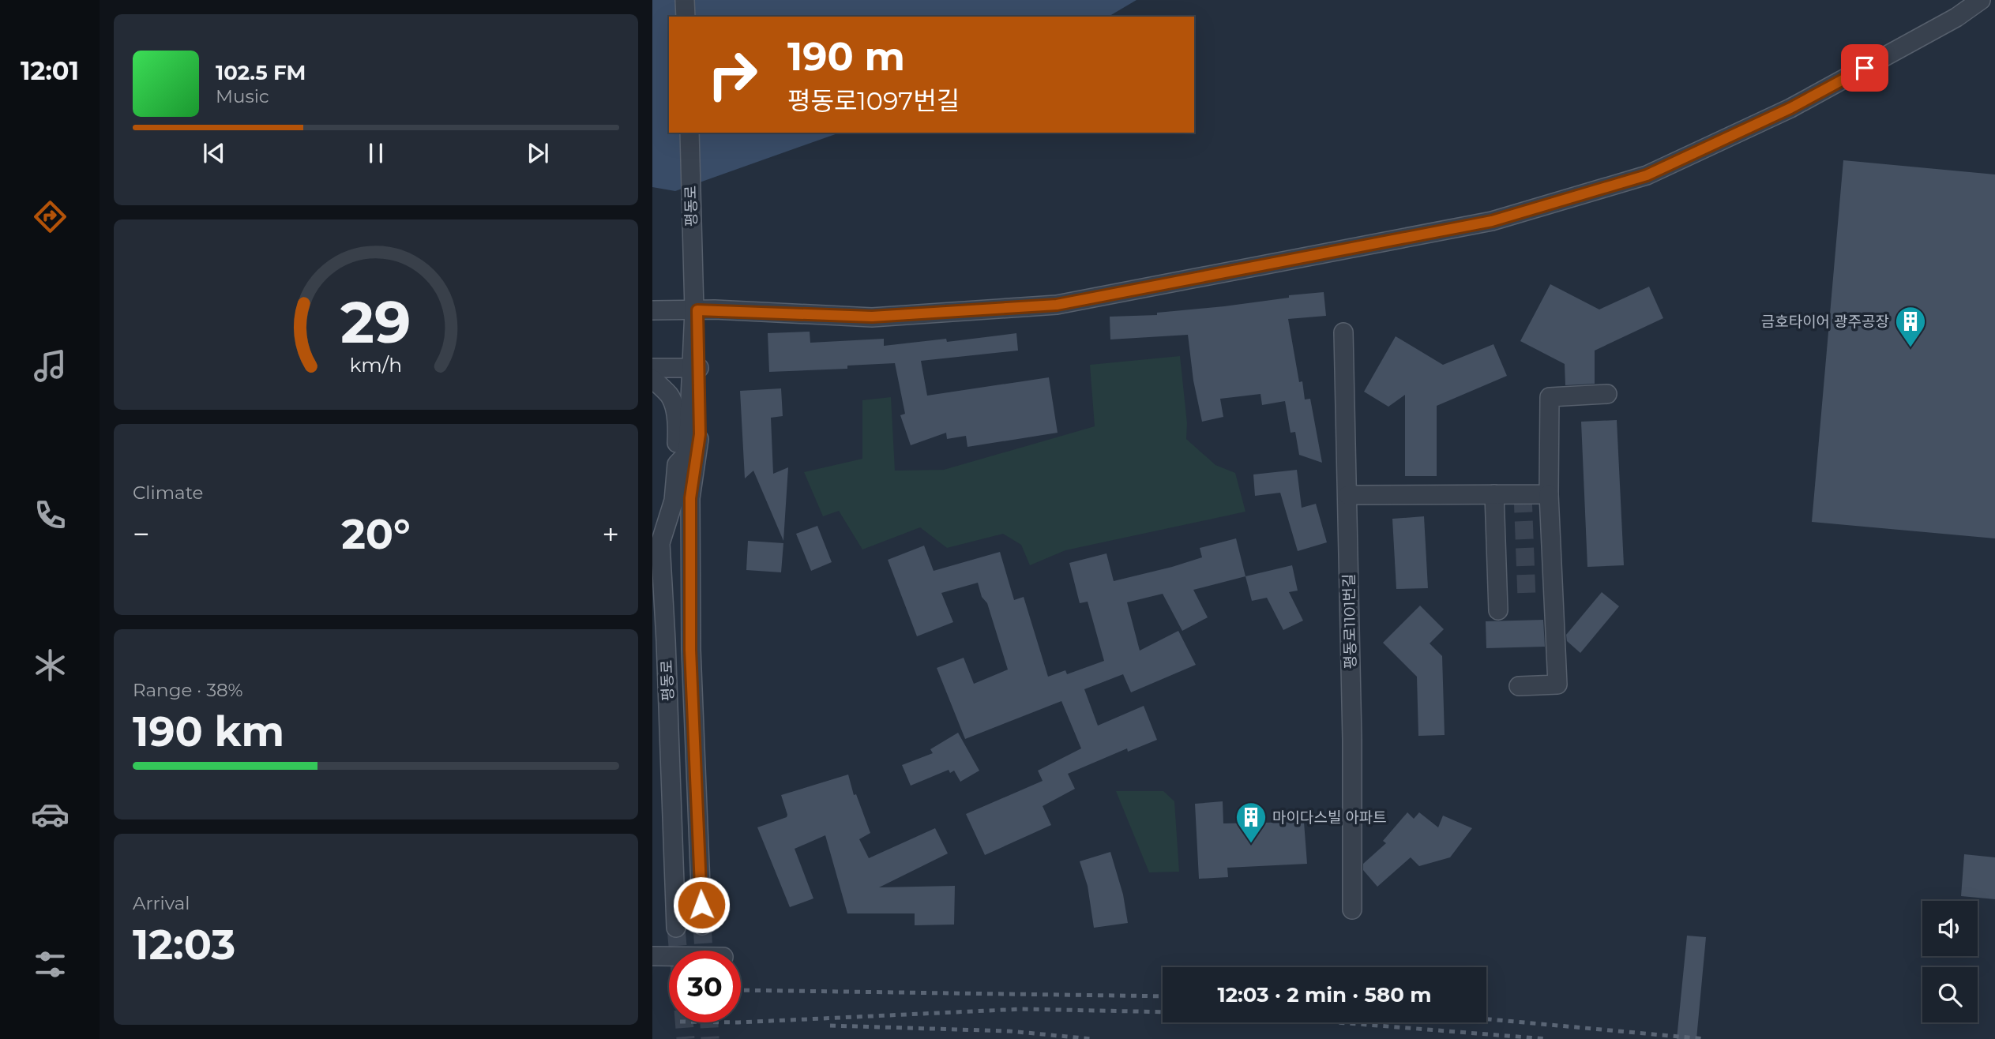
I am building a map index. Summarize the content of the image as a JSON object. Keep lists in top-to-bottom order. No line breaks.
{"streets":{"street":["평동로","평동로1101번길"]},"places":{"building":["금호타이어 광주공장","마이다스빌 아파트"]},"page":{"tabs":"12:01","turn":["190 m","평동로1097번길"],"song":["102.5 FM","Music"],"tile":["Climate",["Range · 38%","190 km"],["Arrival","12:03"]],"heat":["−","20°","+"],"limit":"30","trip":"12:03 · 2 min · 580 m","gauge":["29","km/h"]}}
